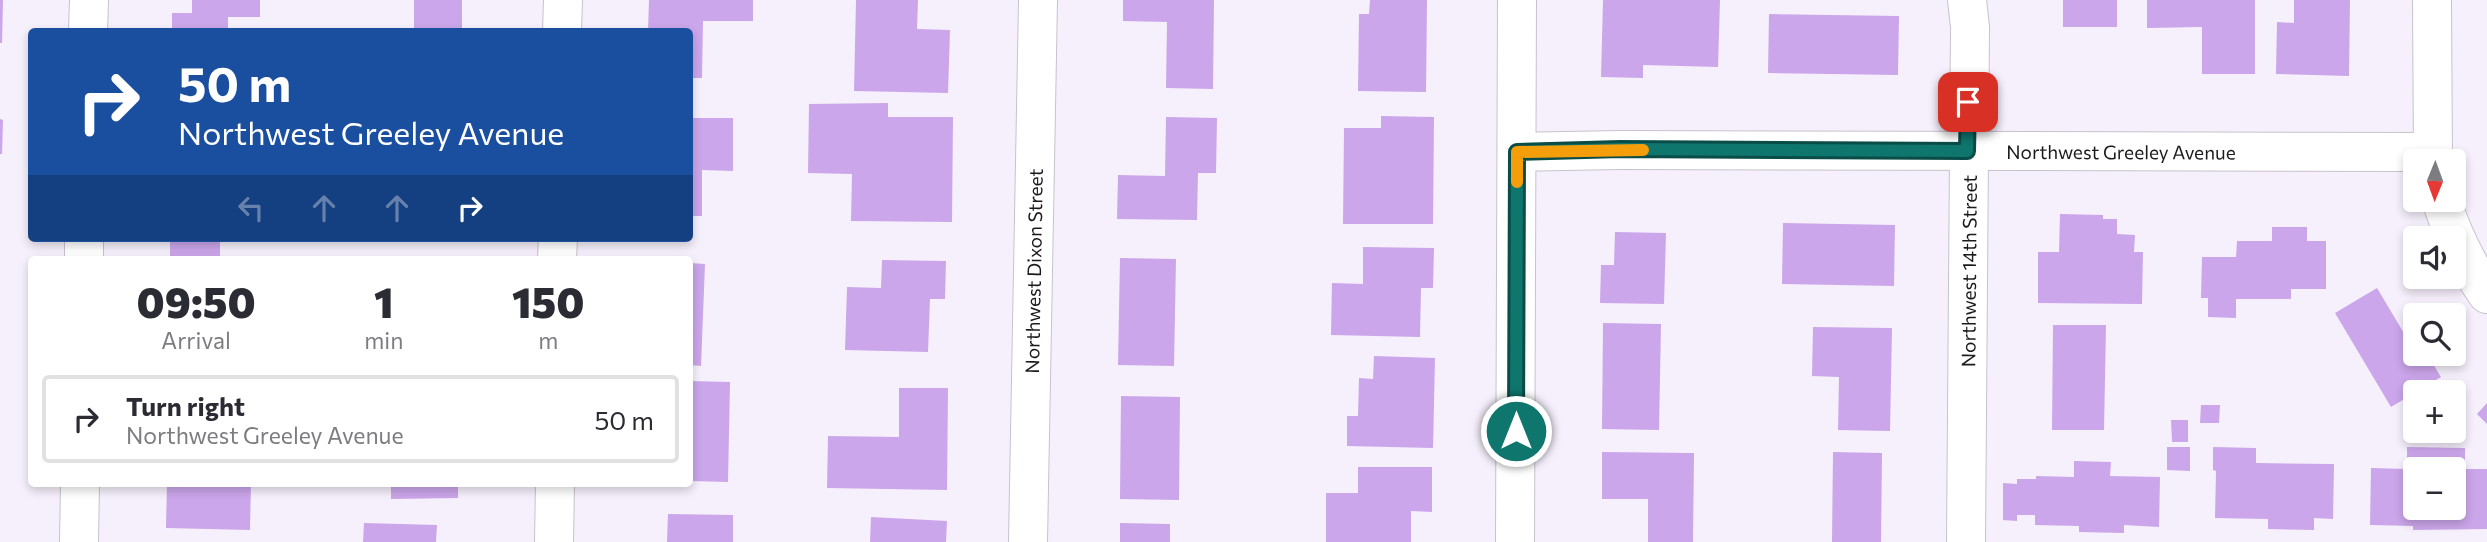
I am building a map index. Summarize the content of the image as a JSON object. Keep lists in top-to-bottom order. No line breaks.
{"streets":{"street":["Northwest Greeley Avenue","Northwest Dixon Street","Northwest 14th Street"]},"crossings":[["Northwest Greeley Avenue","Northwest 14th Street"]],"north":"bottom","page":{"turn":["50 m","Northwest Greeley Avenue"],"map_buttons":["+","−"],"eta":["09:50","Arrival","1","min","150","m"],"list":[{"name":"Turn right","note":"Northwest Greeley Avenue","value":"50 m"}]}}
